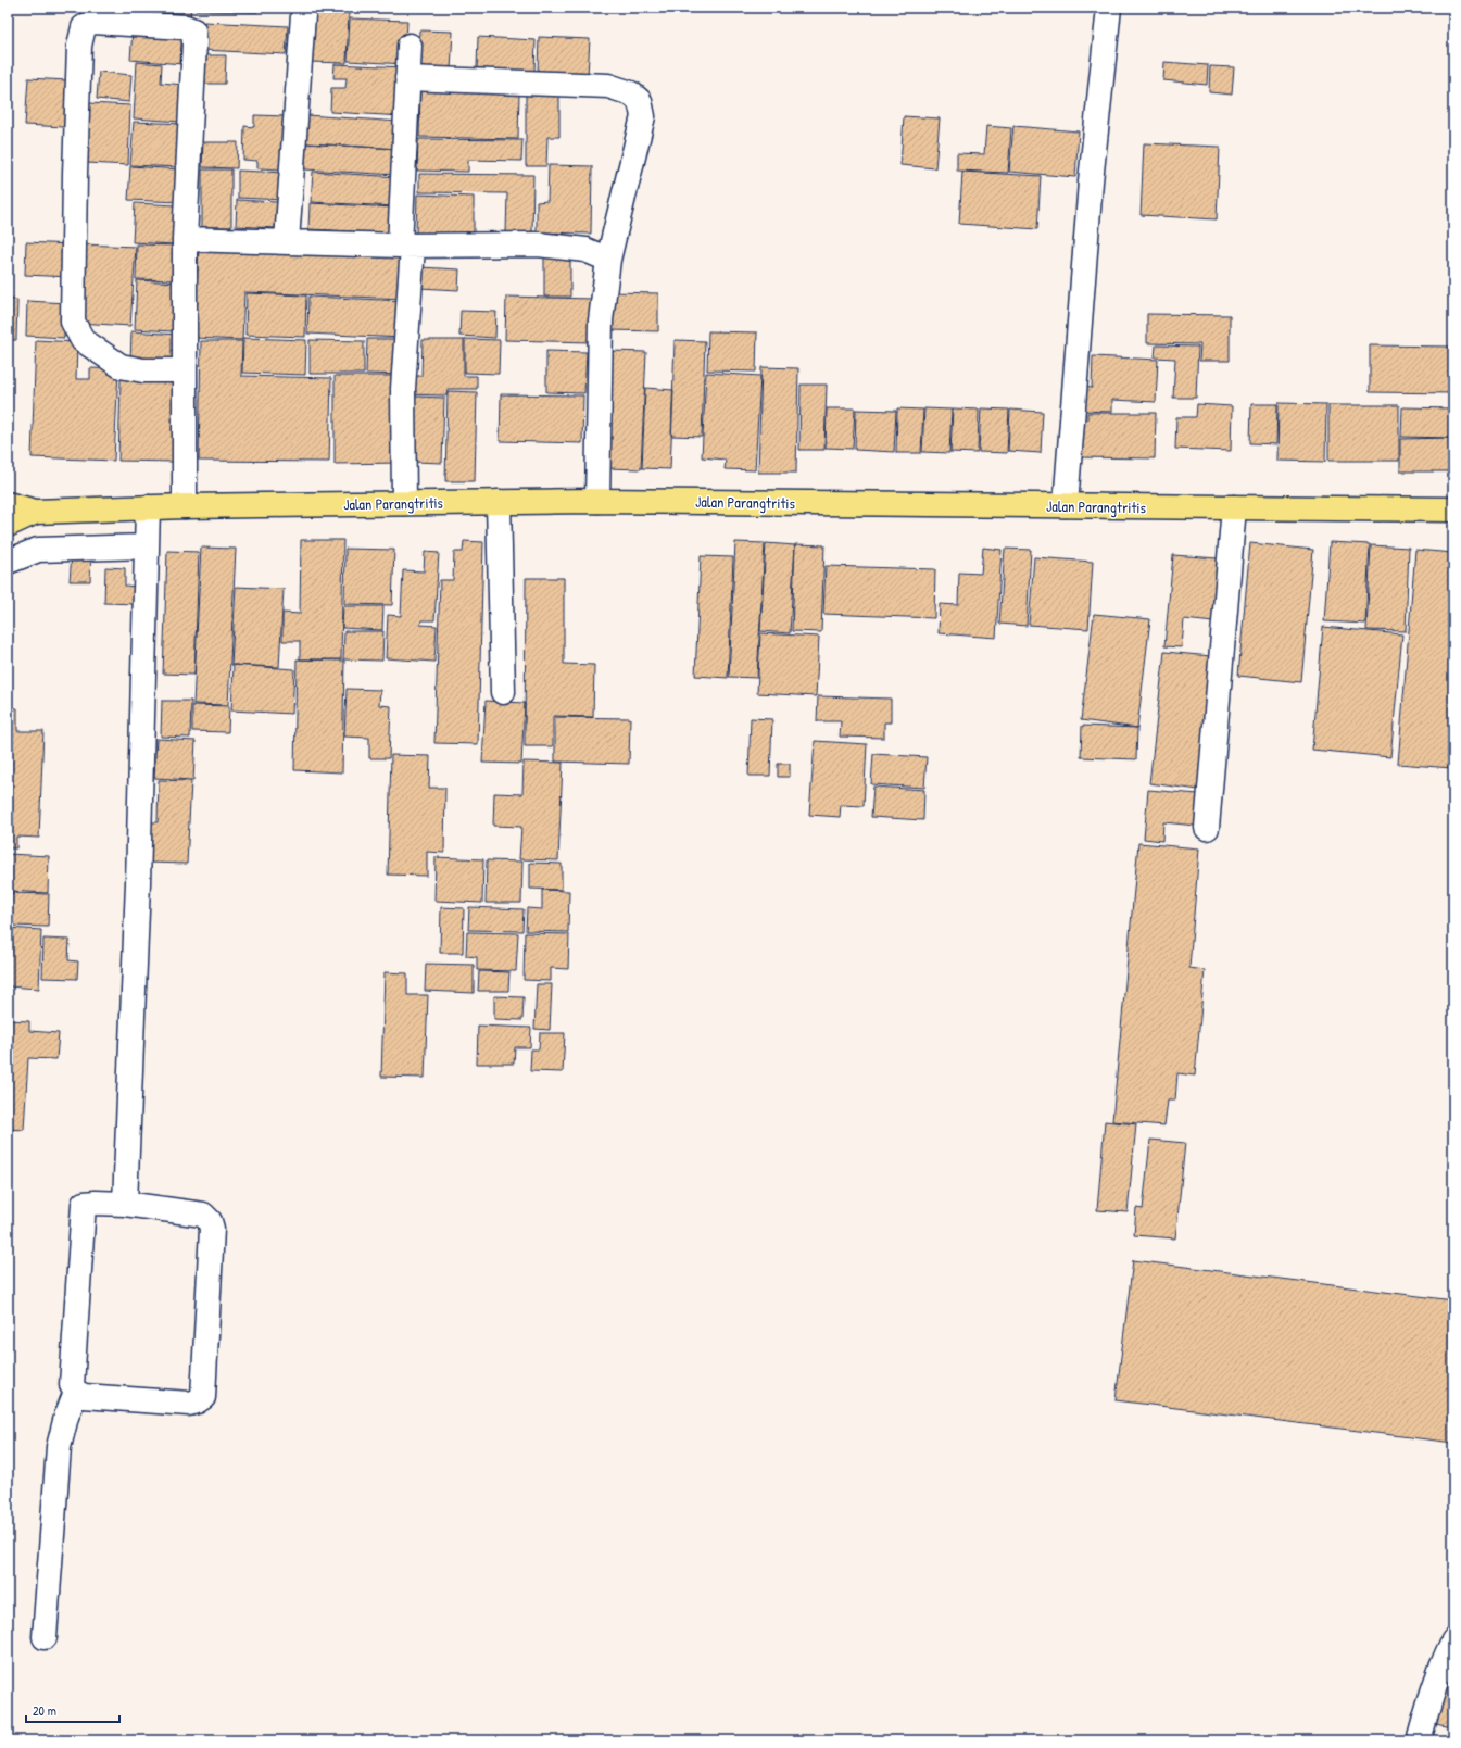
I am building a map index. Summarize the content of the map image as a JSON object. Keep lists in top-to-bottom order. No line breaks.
{"streets":{"main road":["Jalan Parangtritis"]},"scale_bar":"20 m"}
